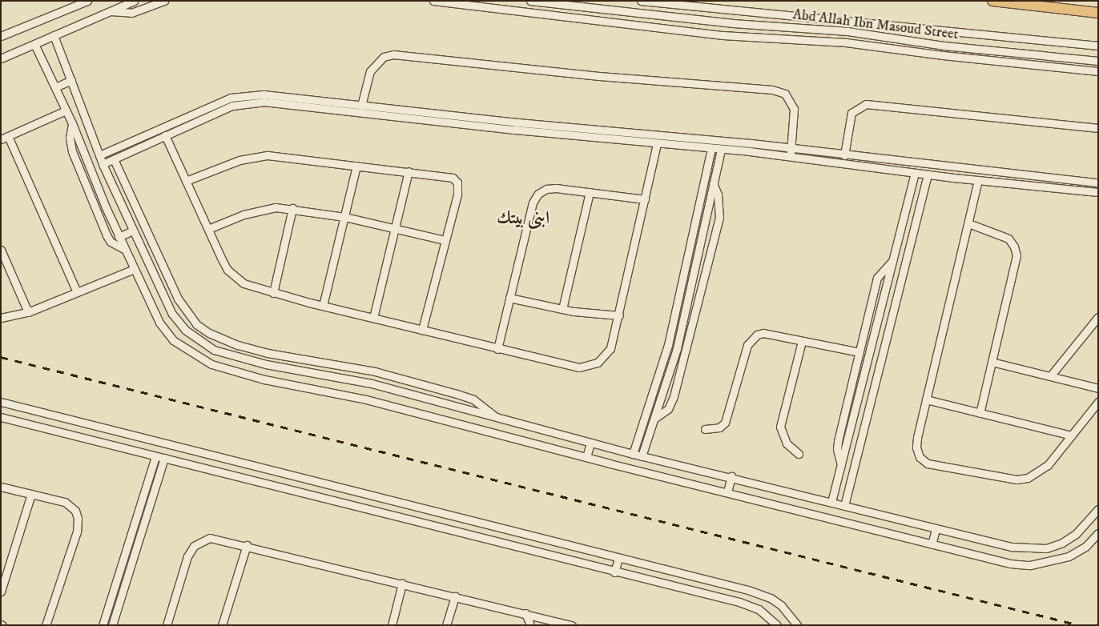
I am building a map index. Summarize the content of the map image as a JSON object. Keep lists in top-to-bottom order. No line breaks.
{"streets":{"street":["Abd Allah Ibn Masoud Street"]},"districts":["ابنى بيتك"]}
